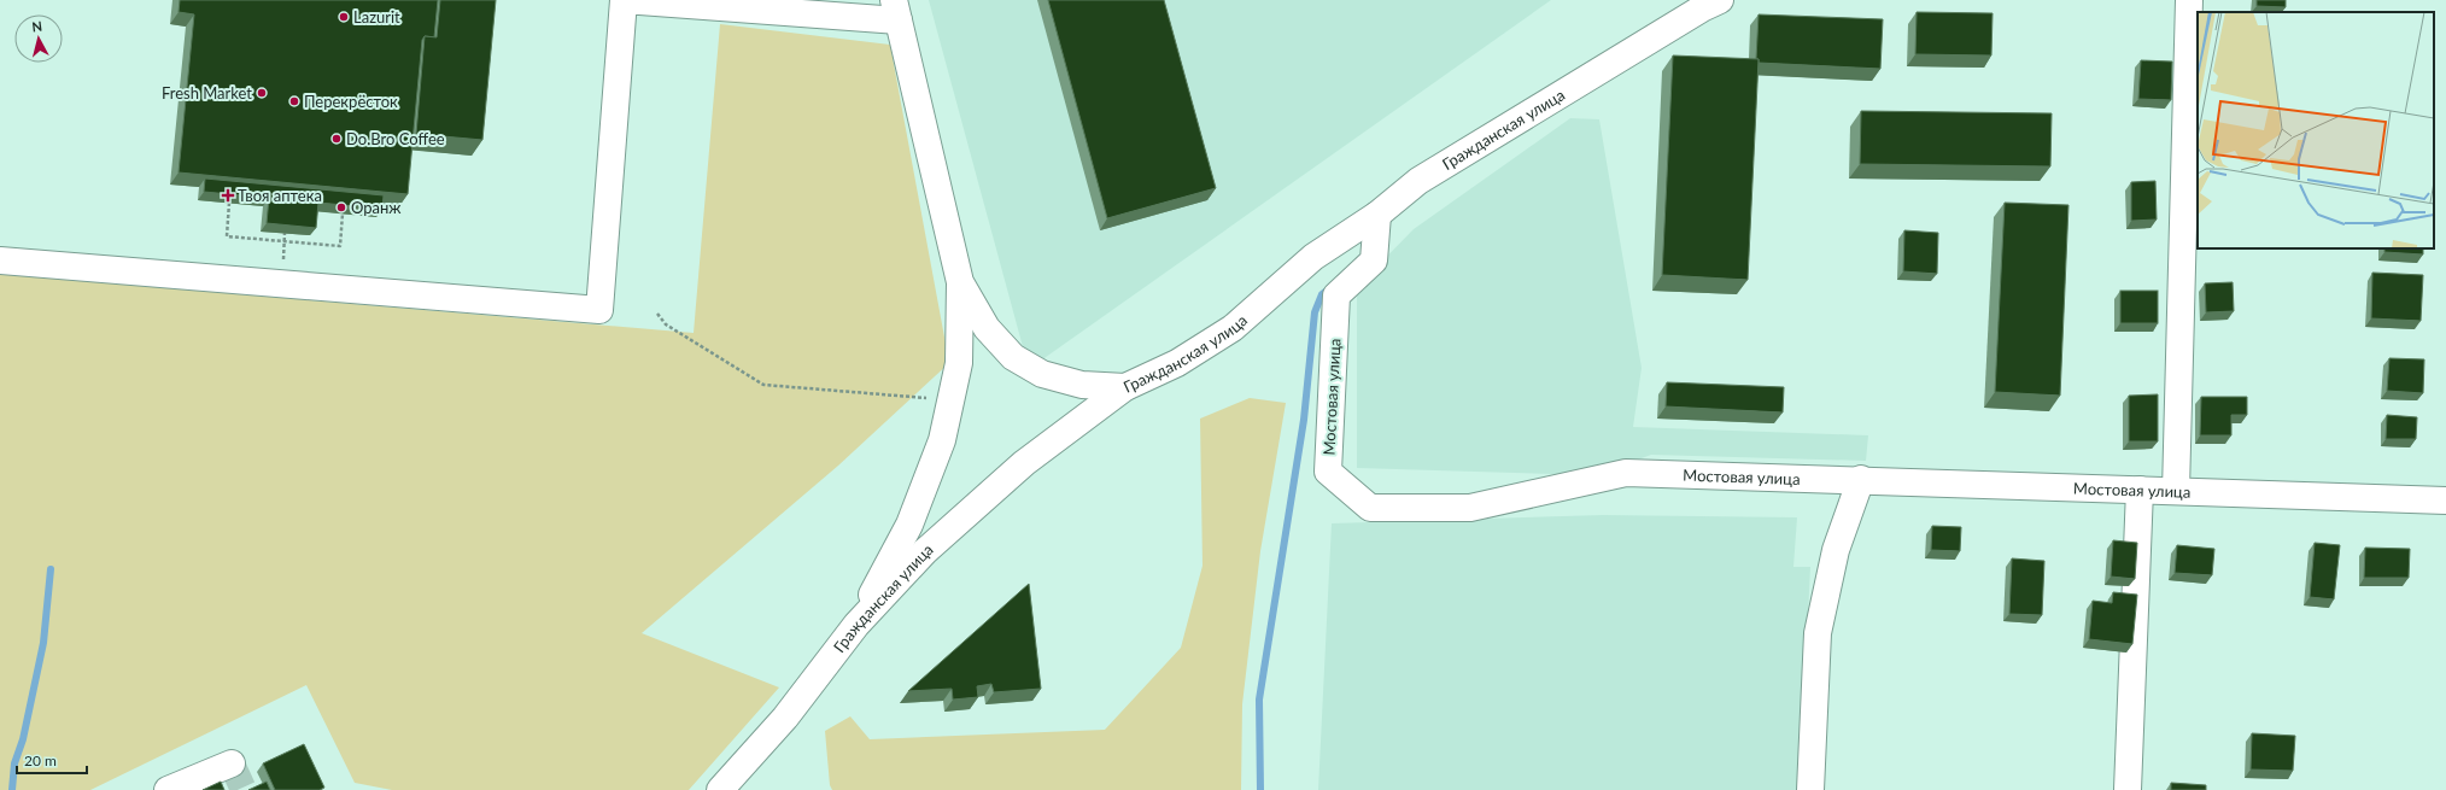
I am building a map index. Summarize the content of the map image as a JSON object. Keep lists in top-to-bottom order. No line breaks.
{"streets":{"street":["Гражданская улица","Мостовая улица"]},"crossings":[["Гражданская улица","Мостовая улица"]],"places":{"other":["Lazurit","Fresh Market","Перекрёсток","Do.Bro Coffee","Оранж"],"health":["Твоя аптека"]},"scale_bar":"20 m","north":"top"}
